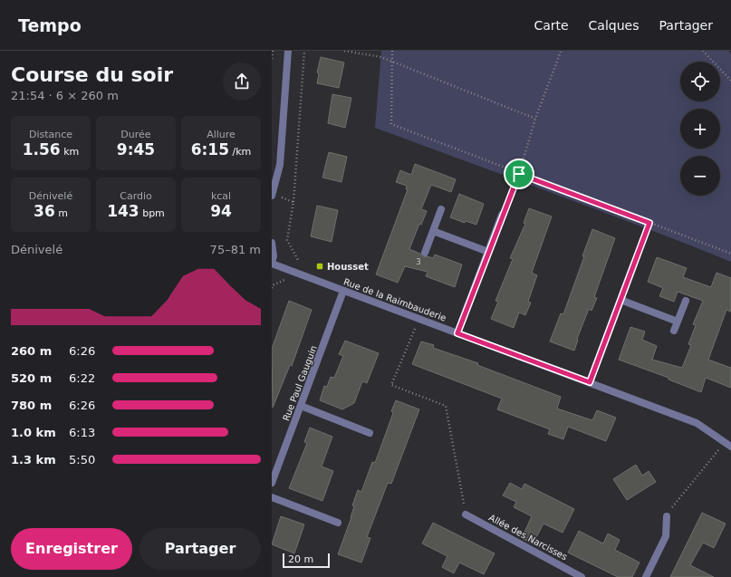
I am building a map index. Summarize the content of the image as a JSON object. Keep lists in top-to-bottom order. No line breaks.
{"streets":{"street":["Rue de la Raimbauderie","Rue Paul Gauguin","Allée des Narcisses"]},"crossings":[["Rue de la Raimbauderie","Rue Paul Gauguin"]],"places":{"transit":["Housset"]},"house_numbers":["3"],"scale_bar":"20 m","page":{"header":"Tempo","nav":["Carte","Calques","Partager"],"heading":["Course du soir","21:54 · 6 × 260 m"],"map_buttons":["+","−"],"stats":[["Distance","1.56 km"],["Durée","9:45"],["Allure","6:15 /km"],["Dénivelé","36 m"],["Cardio","143 bpm"],["kcal","94"]],"chart":["Dénivelé","75–81 m"],"list":[{"name":"260 m","note":"6:26"},{"name":"520 m","note":"6:22"},{"name":"780 m","note":"6:26"},{"name":"1.0 km","note":"6:13"},{"name":"1.3 km","note":"5:50"}],"buttons":["Enregistrer","Partager"],"scale":"20 m"}}
